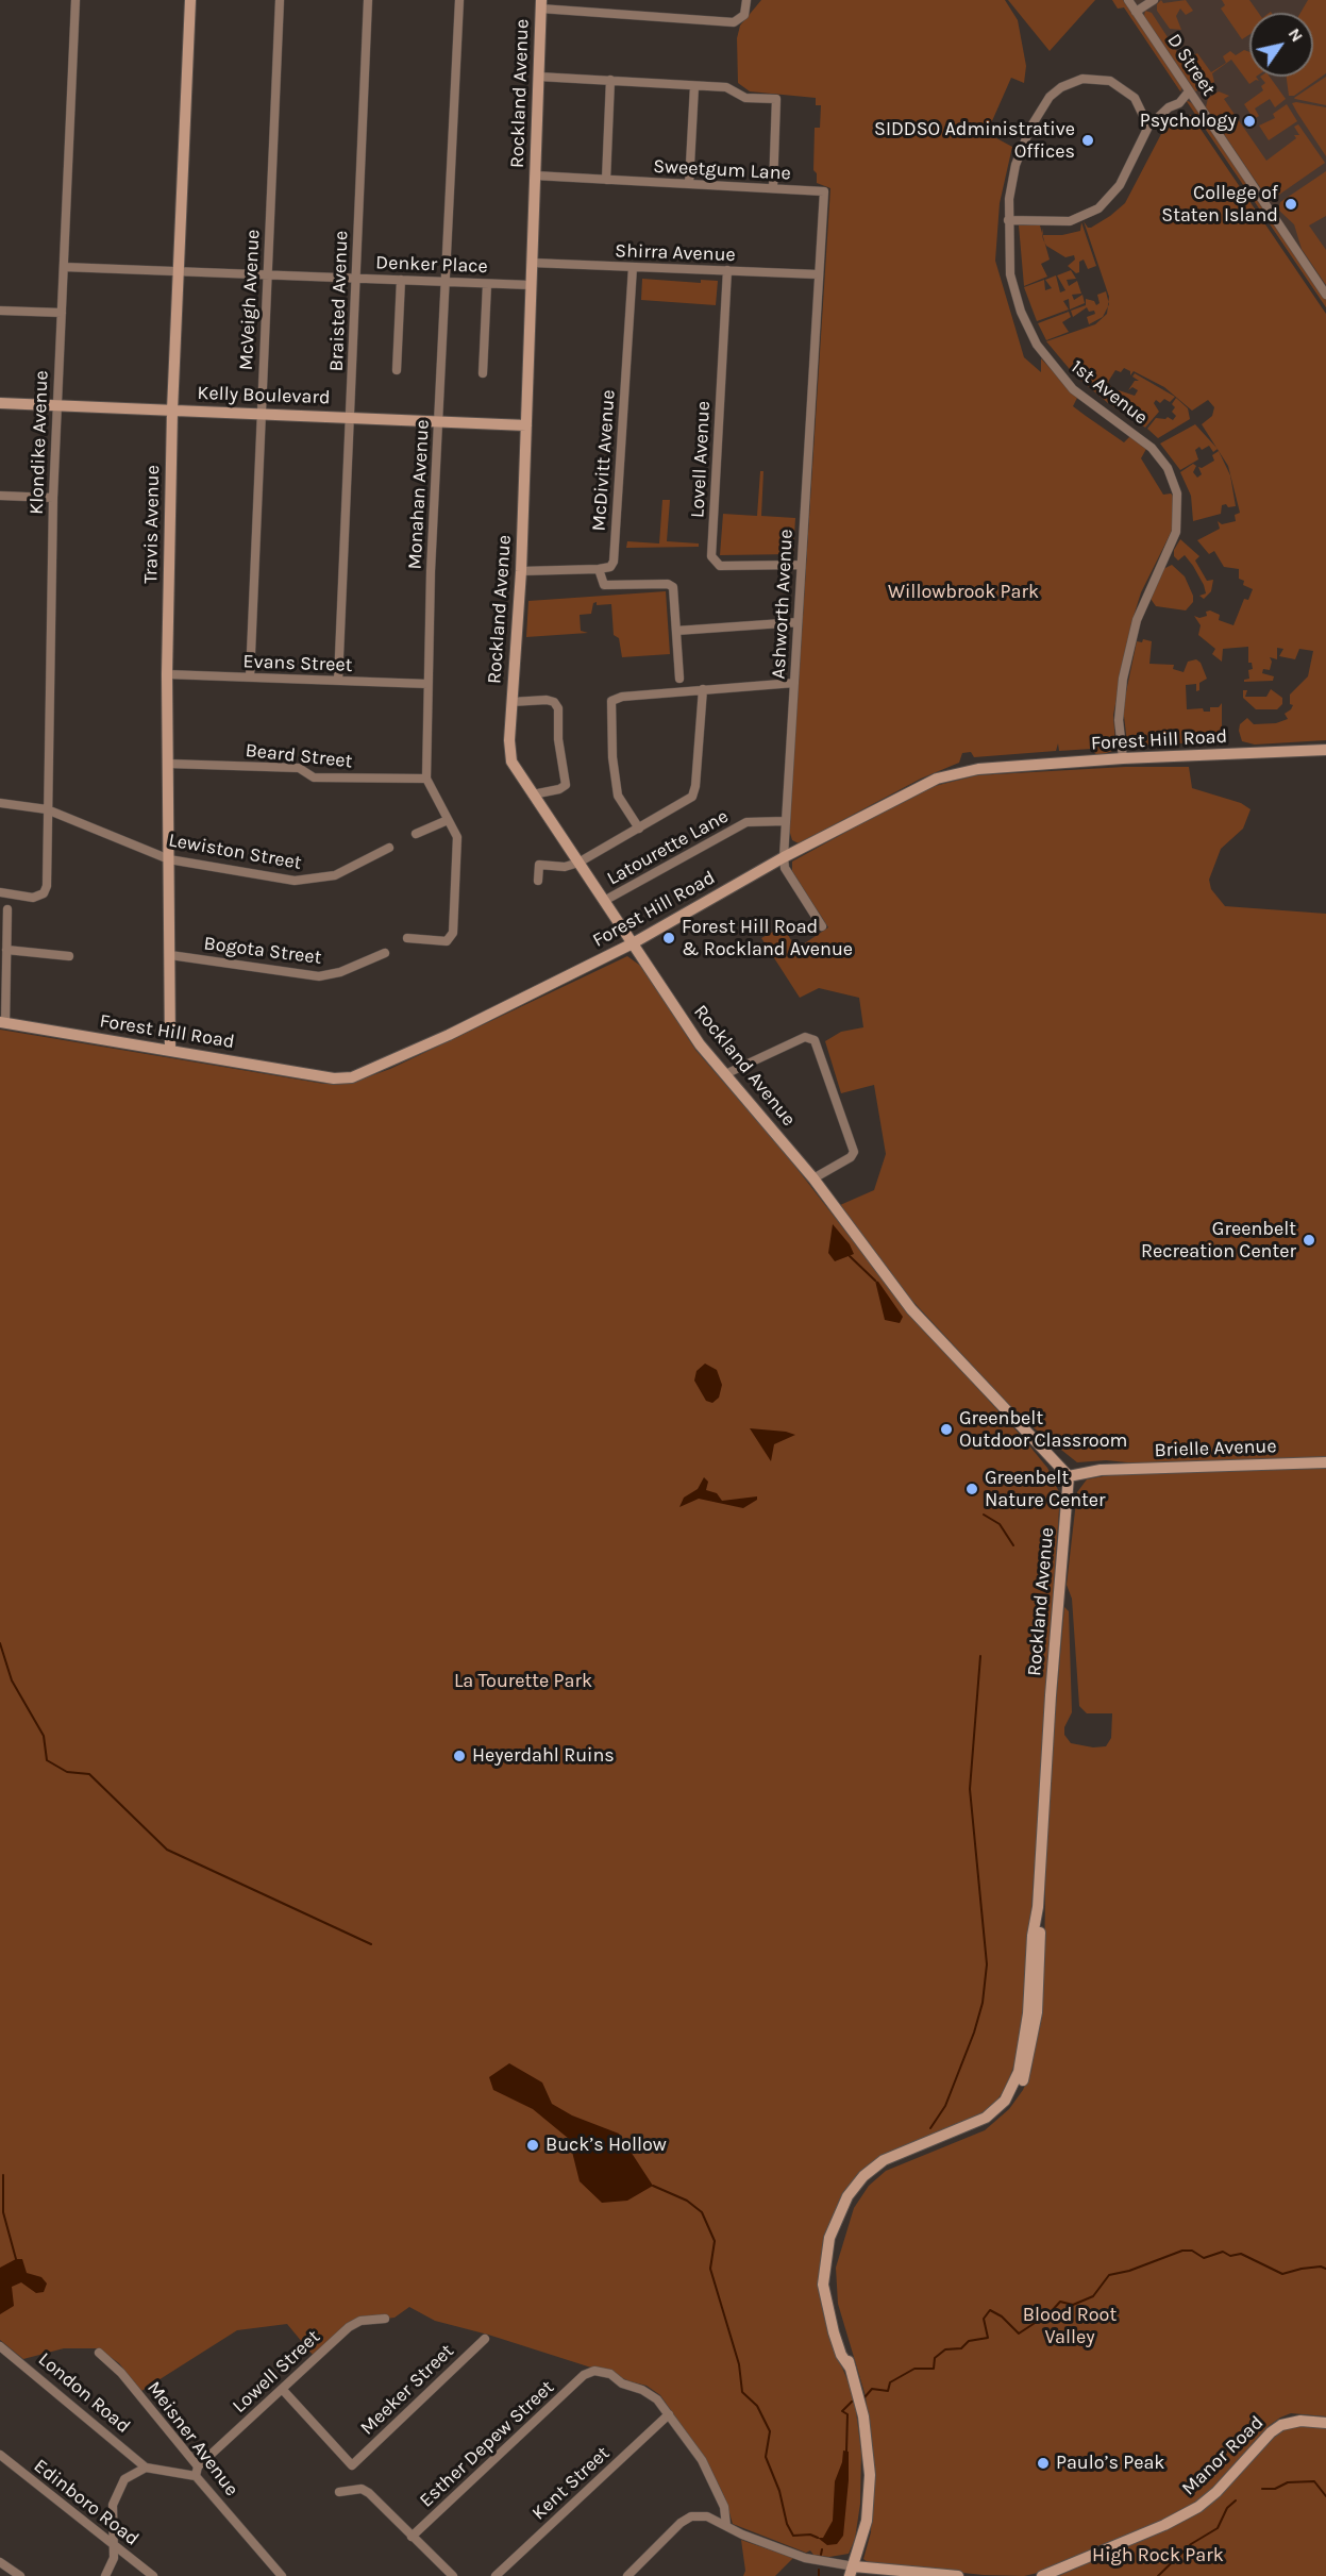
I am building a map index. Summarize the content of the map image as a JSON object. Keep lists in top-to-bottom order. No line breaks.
{"streets":{"street":["D Street","Rockland Avenue","Sweetgum Lane","Shirra Avenue","Denker Place","McVeigh Avenue","Braisted Avenue","1st Avenue","Kelly Boulevard","Klondike Avenue","Lovell Avenue","McDivitt Avenue","Monahan Avenue","Travis Avenue","Ashworth Avenue","Evans Street","Forest Hill Road","Beard Street","Latourette Lane","Lewiston Street","Bogota Street","Brielle Avenue","Lowell Street","Meeker Street","London Road","Meisner Avenue","Esther Depew Street","Manor Road","Kent Street","Edinboro Road"]},"crossings":[["Rockland Avenue","Sweetgum Lane"],["Rockland Avenue","Shirra Avenue"],["Rockland Avenue","Denker Place"],["Rockland Avenue","Kelly Boulevard"],["Rockland Avenue","Forest Hill Road"],["Rockland Avenue","Latourette Lane"],["Rockland Avenue","Brielle Avenue"],["Sweetgum Lane","Shirra Avenue"],["Sweetgum Lane","Ashworth Avenue"],["Shirra Avenue","Lovell Avenue"],["Shirra Avenue","McDivitt Avenue"],["Shirra Avenue","Ashworth Avenue"],["Denker Place","McVeigh Avenue"],["Denker Place","Braisted Avenue"],["Denker Place","Klondike Avenue"],["Denker Place","Monahan Avenue"],["Denker Place","Travis Avenue"],["McVeigh Avenue","Kelly Boulevard"],["McVeigh Avenue","Evans Street"],["Braisted Avenue","Kelly Boulevard"],["Braisted Avenue","Evans Street"],["1st Avenue","Forest Hill Road"],["Kelly Boulevard","Klondike Avenue"],["Kelly Boulevard","Monahan Avenue"],["Kelly Boulevard","Travis Avenue"],["Klondike Avenue","Lewiston Street"],["Lovell Avenue","Ashworth Avenue"],["Monahan Avenue","Evans Street"],["Monahan Avenue","Beard Street"],["Travis Avenue","Evans Street"],["Travis Avenue","Forest Hill Road"],["Travis Avenue","Beard Street"],["Travis Avenue","Lewiston Street"],["Travis Avenue","Bogota Street"],["Ashworth Avenue","Forest Hill Road"],["Ashworth Avenue","Latourette Lane"],["Lowell Street","Meeker Street"],["Lowell Street","Meisner Avenue"],["Esther Depew Street","Kent Street"]],"parks":["Willowbrook Park","La Tourette Park","Blood Root Valley","High Rock Park"],"places":["Psychology","SIDDSO Administrative Offices","College of Staten Island","Forest Hill Road & Rockland Avenue","Greenbelt Recreation Center","Greenbelt Outdoor Classroom","Greenbelt Nature Center","Heyerdahl Ruins","Buck’s Hollow","Paulo’s Peak"],"north":"top right"}
